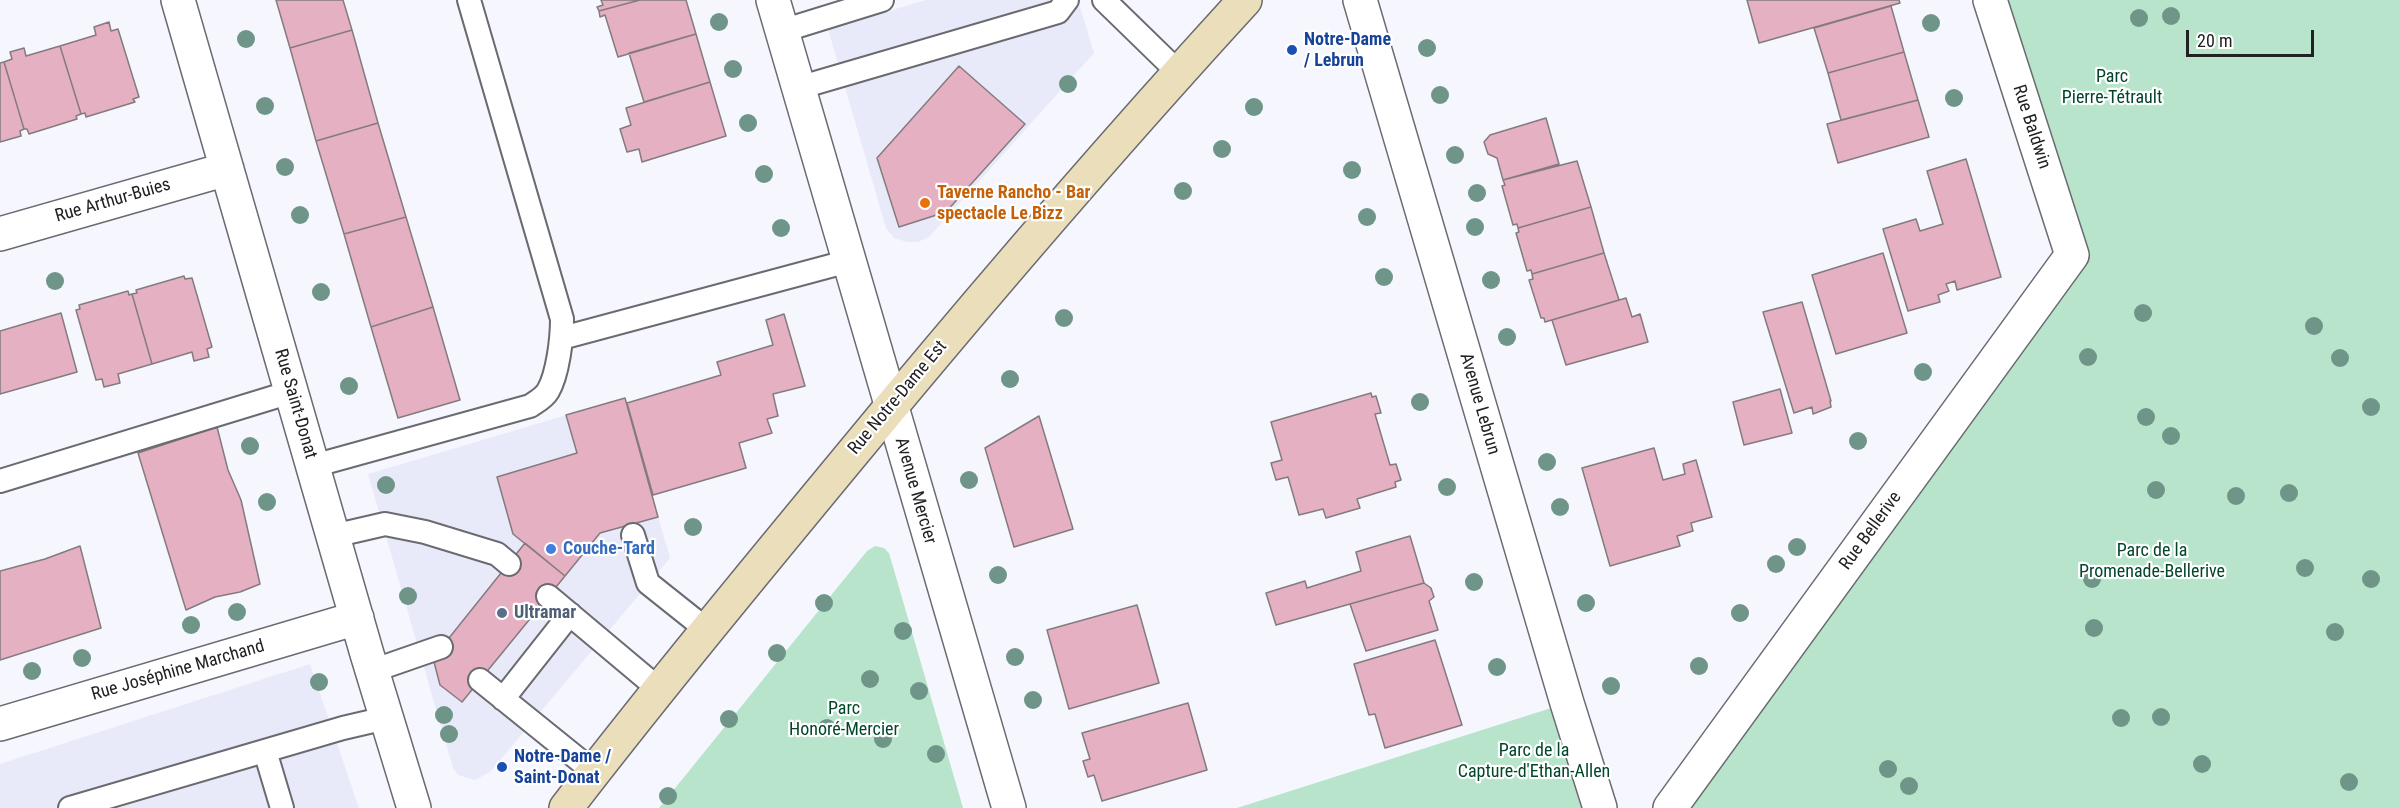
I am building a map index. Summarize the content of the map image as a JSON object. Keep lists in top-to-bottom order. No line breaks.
{"streets":{"main road":["Rue Notre-Dame Est"],"street":["Rue Baldwin","Rue Arthur-Buies","Rue Saint-Donat","Avenue Lebrun","Avenue Mercier","Rue Bellerive","Rue Joséphine Marchand"]},"crossings":[["Rue Baldwin","Rue Bellerive"],["Rue Arthur-Buies","Rue Saint-Donat"],["Rue Notre-Dame Est","Avenue Mercier"],["Rue Saint-Donat","Rue Joséphine Marchand"]],"parks":["Parc Pierre-Tétrault","Parc de la Promenade-Bellerive","Parc Honoré-Mercier","Parc de la Capture-d'Ethan-Allen"],"places":["Notre-Dame / Lebrun","Taverne Rancho - Bar spectacle Le Bizz","Couche-Tard","Ultramar","Notre-Dame / Saint-Donat"],"scale_bar":"20 m"}
